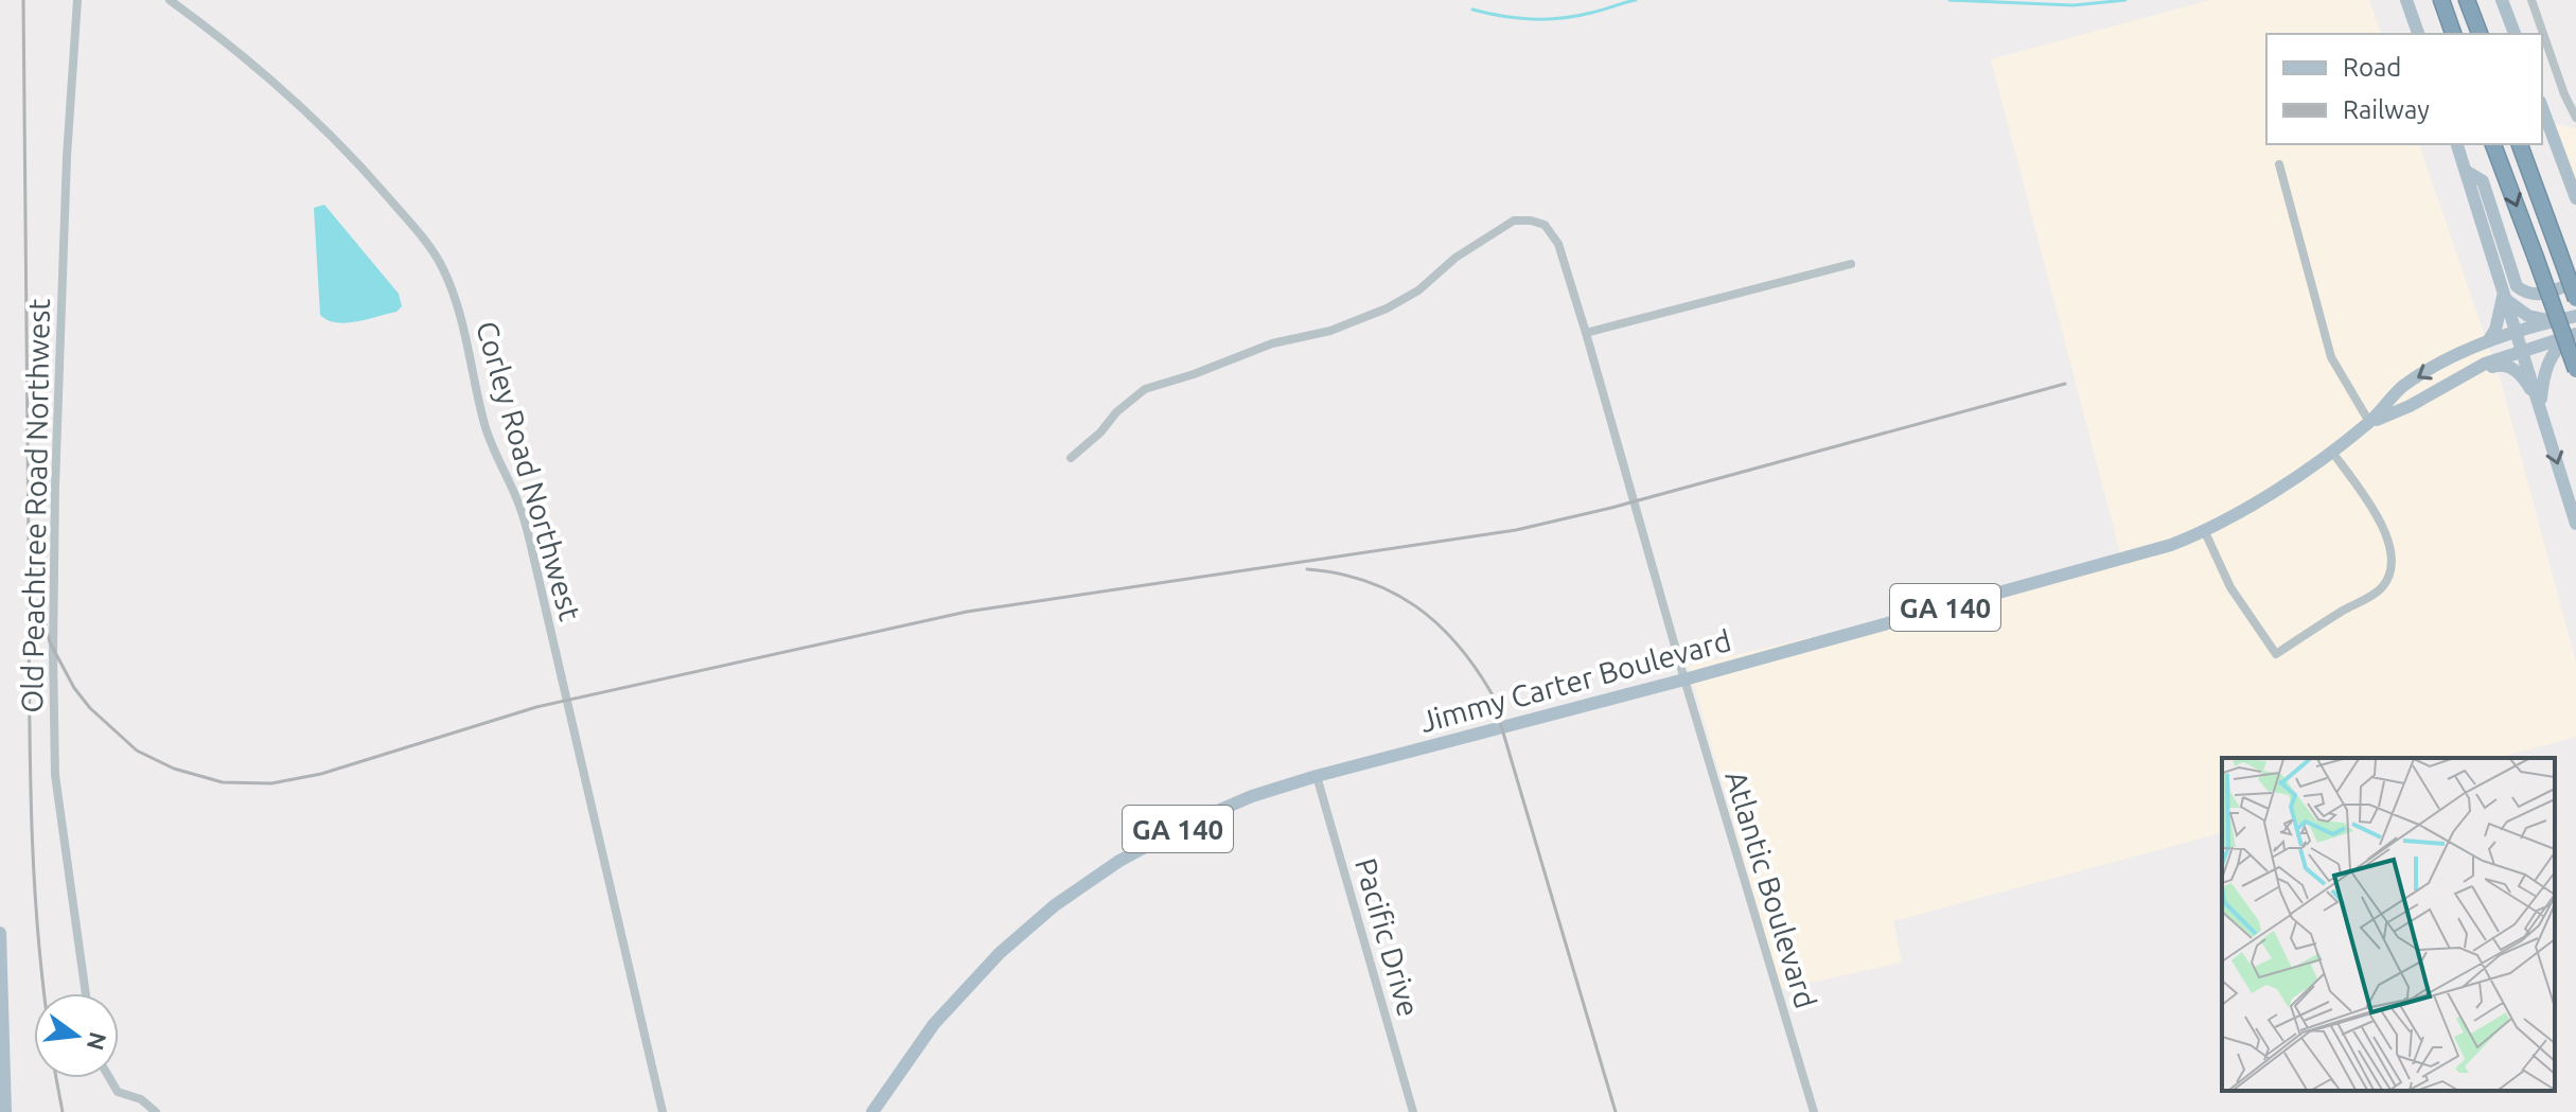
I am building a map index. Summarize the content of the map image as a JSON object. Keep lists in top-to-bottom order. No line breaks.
{"streets":{"main road":["GA 140","Jimmy Carter Boulevard"],"street":["Corley Road Northwest","Old Peachtree Road Northwest","Atlantic Boulevard","Pacific Drive"]},"crossings":[["Jimmy Carter Boulevard","Atlantic Boulevard"],["Jimmy Carter Boulevard","Pacific Drive"]],"legend":["Road","Railway"],"north":"right"}
